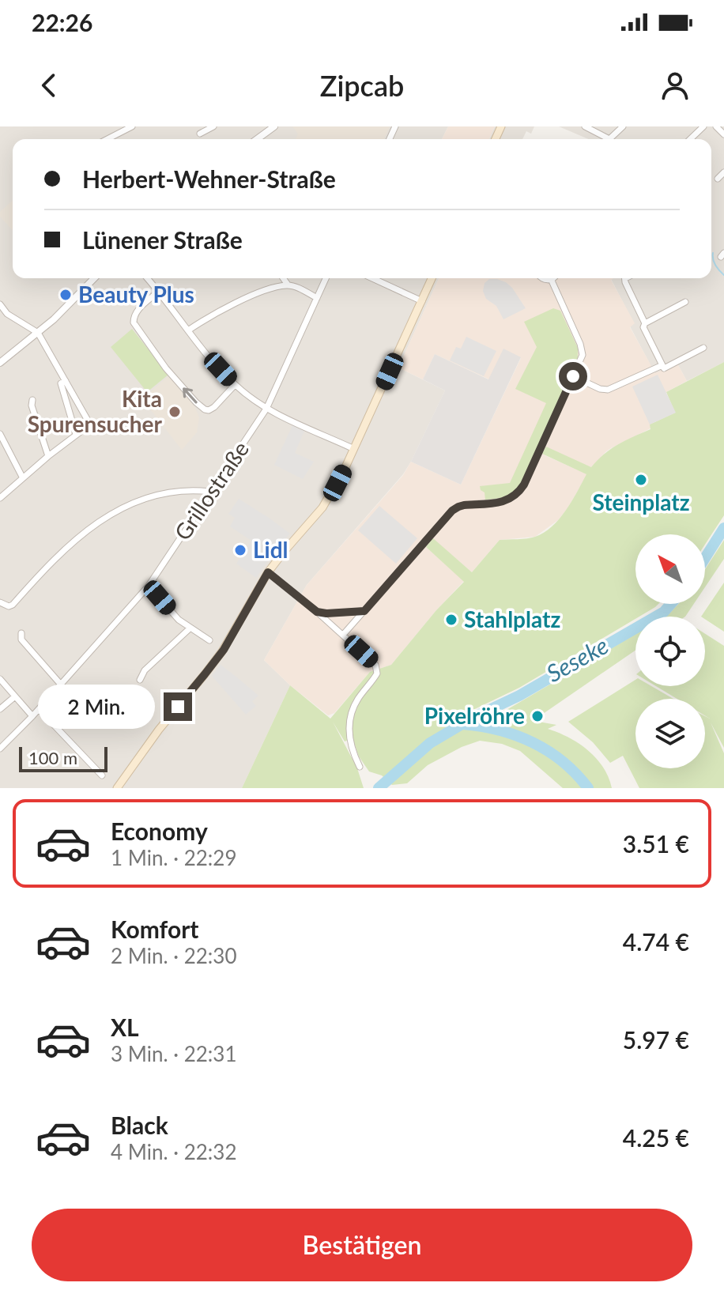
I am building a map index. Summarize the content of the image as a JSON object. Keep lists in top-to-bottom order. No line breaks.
{"streets":{"street":["Grillostraße"]},"water":["Seseke"],"places":["Beauty Plus","Kita Spurensucher","Steinplatz","Lidl","Stahlplatz","Pixelröhre"],"scale_bar":"100 m","north":"top left","page":{"status":"22:26","header":"Zipcab","banner":["Herbert-Wehner-Straße","Lünener Straße"],"bubble":"2 Min.","scale":"100 m","list":[{"name":"Economy","note":"1 Min. · 22:29","value":"3.51 €"},{"name":"Komfort","note":"2 Min. · 22:30","value":"4.74 €"},{"name":"XL","note":"3 Min. · 22:31","value":"5.97 €"},{"name":"Black","note":"4 Min. · 22:32","value":"4.25 €"}],"buttons":"Bestätigen"}}
